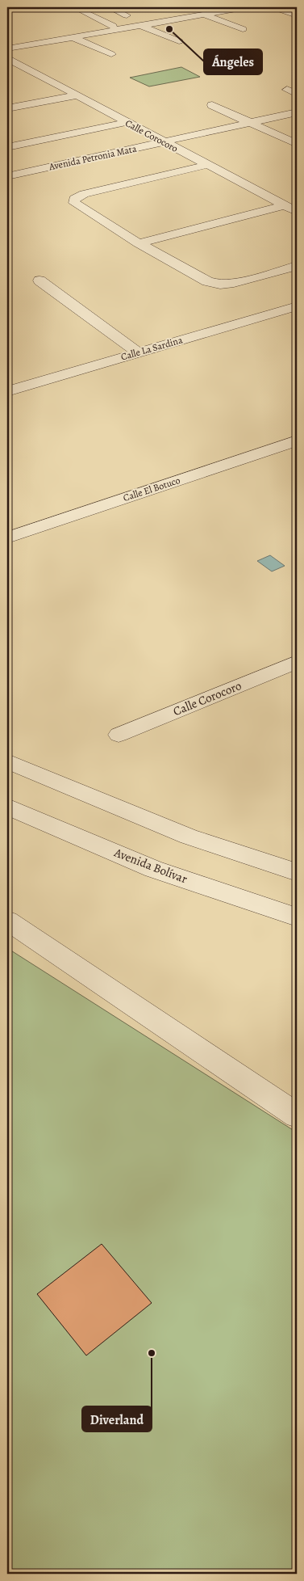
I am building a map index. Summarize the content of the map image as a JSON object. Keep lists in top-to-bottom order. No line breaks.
{"streets":{"street":["Calle Corocoro","Avenida Petronia Mata","Calle La Sardina","Calle El Botuco","Avenida Bolívar"]},"crossings":[["Calle Corocoro","Avenida Petronia Mata"]],"places":["Ángeles","Diverland"]}
